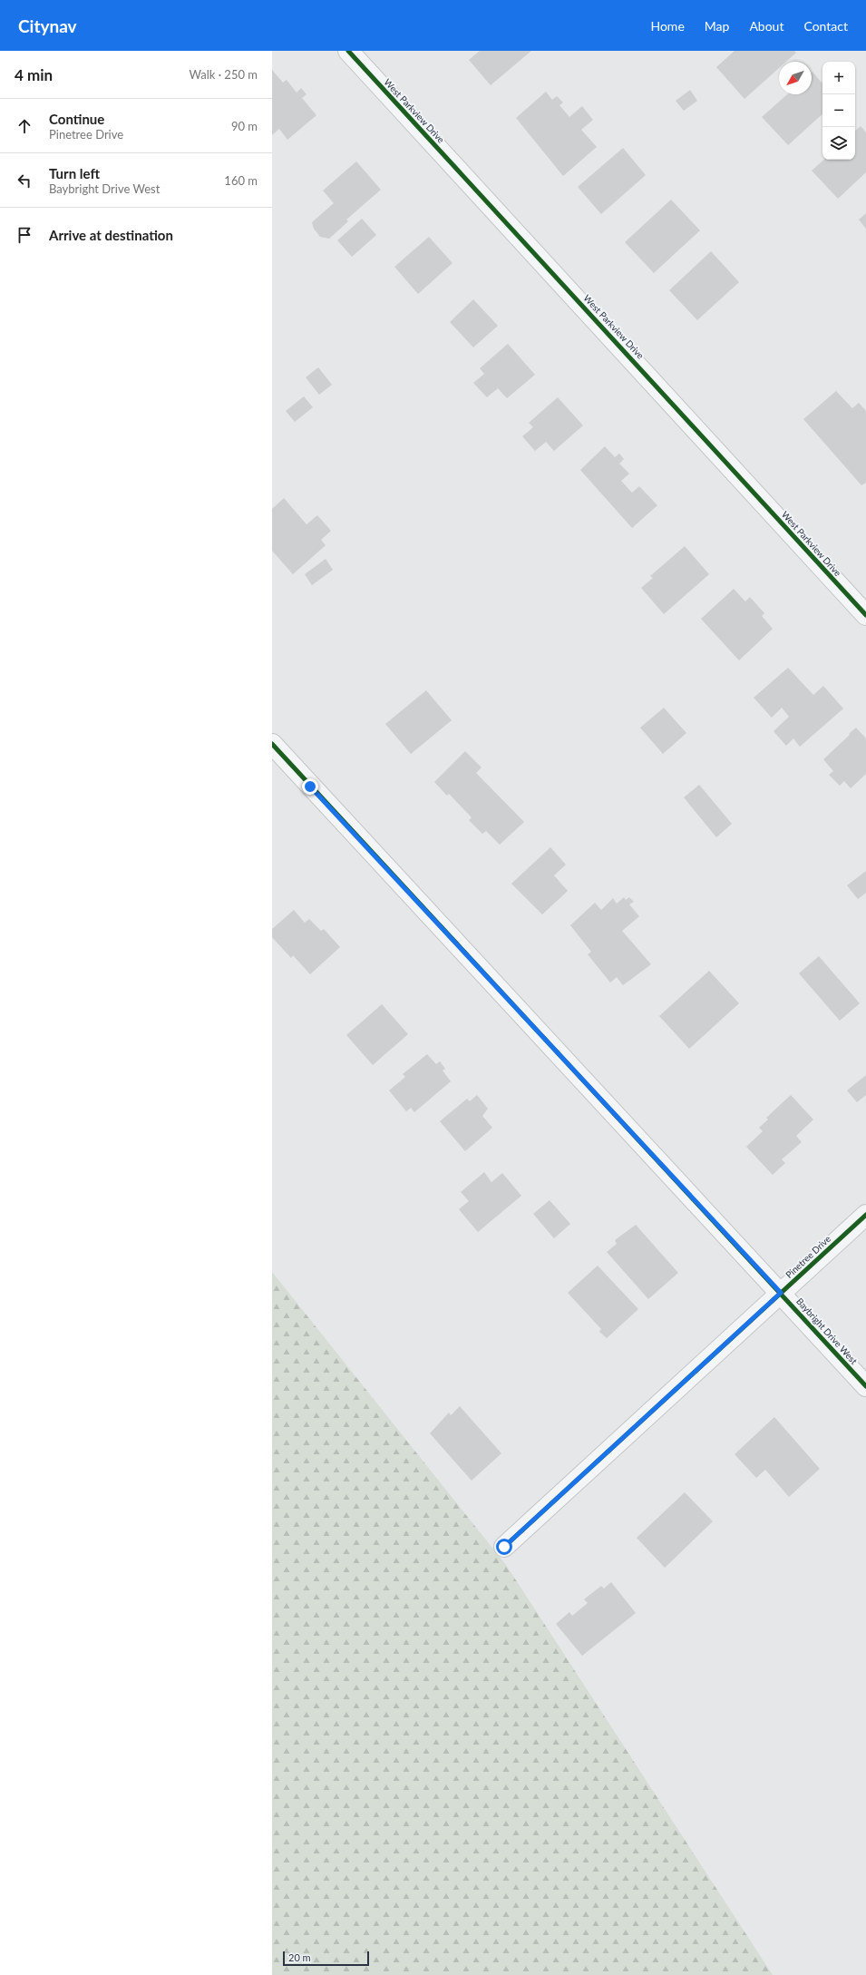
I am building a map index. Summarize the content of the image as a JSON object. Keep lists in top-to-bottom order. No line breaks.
{"streets":{"street":["West Parkview Drive","Pinetree Drive","Baybright Drive West"]},"crossings":[["Pinetree Drive","Baybright Drive West"]],"scale_bar":"20 m","north":"bottom left","page":{"header":"Citynav","nav":["Home","Map","About","Contact"],"heading":["4 min","Walk · 250 m"],"map_buttons":["+","−"],"list":[["Continue","Pinetree Drive","90 m"],["Turn left","Baybright Drive West","160 m"],"Arrive at destination"],"scale":"20 m"}}
